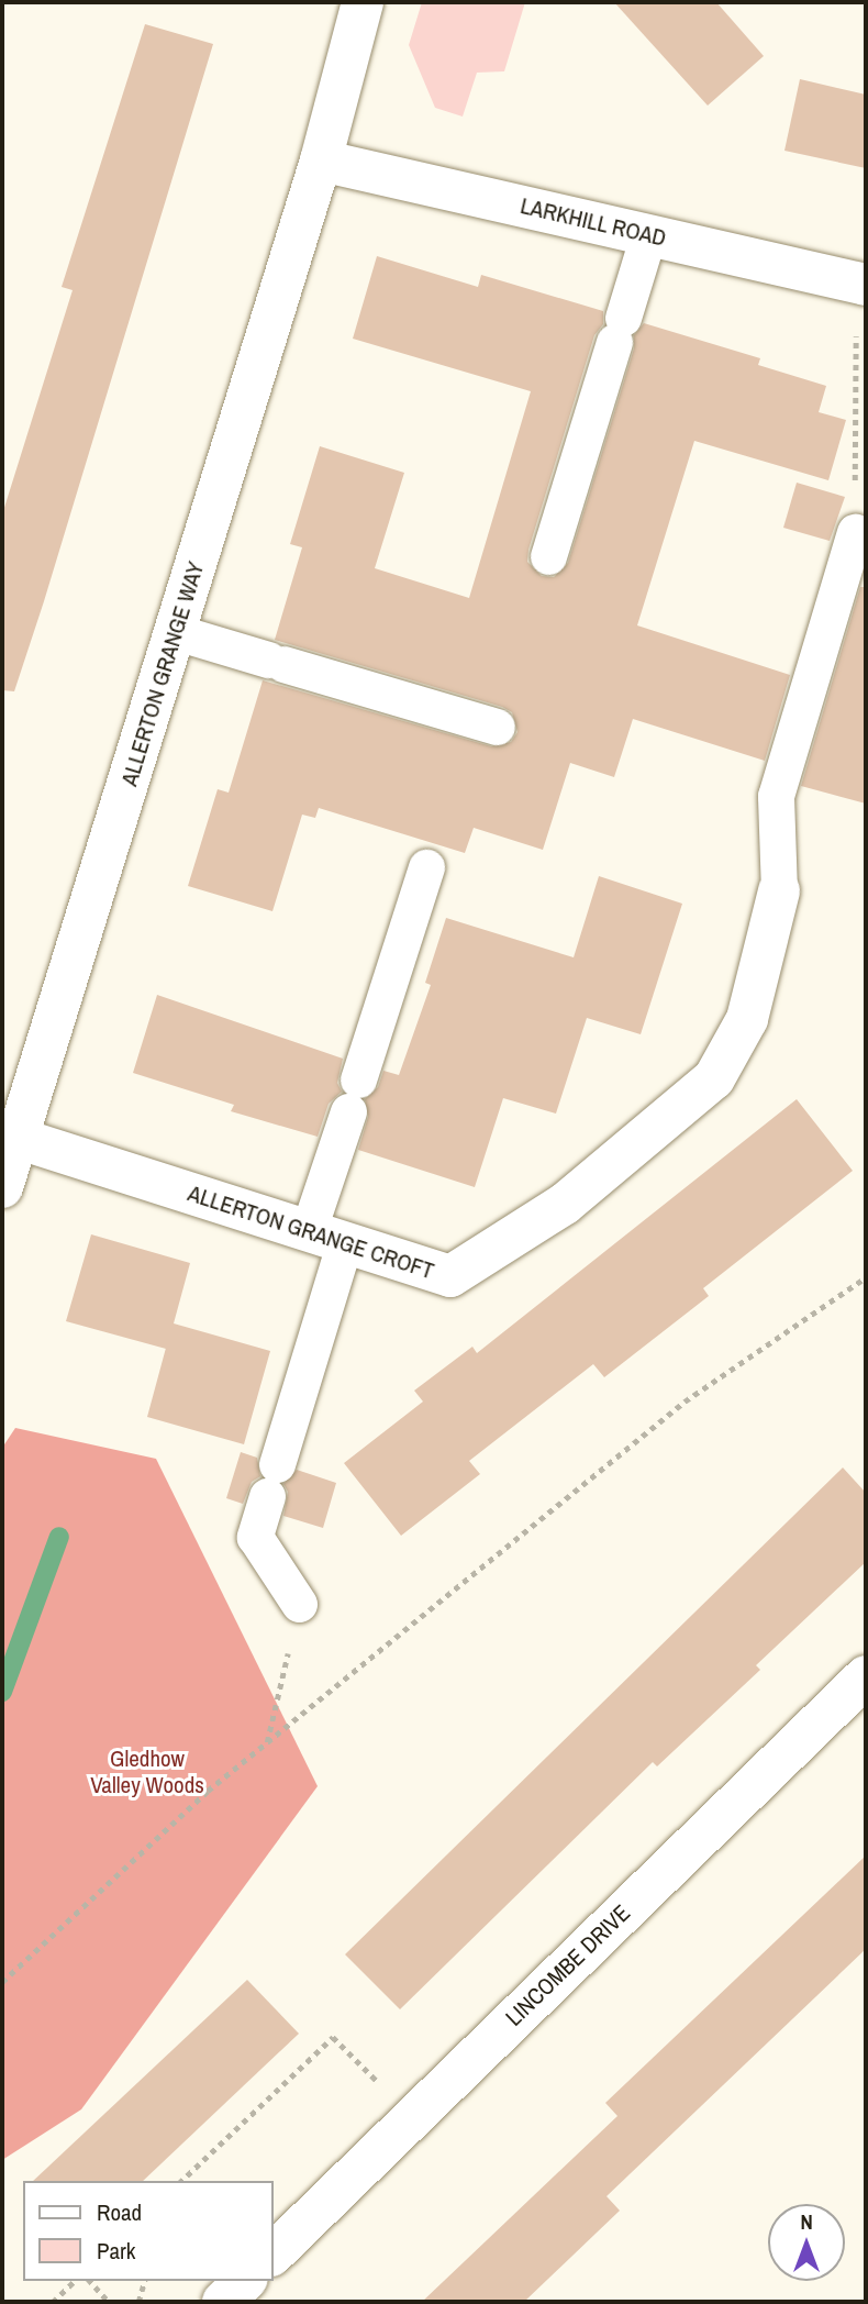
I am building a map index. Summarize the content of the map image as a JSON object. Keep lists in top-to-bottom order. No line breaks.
{"streets":{"street":["LARKHILL ROAD","ALLERTON GRANGE WAY","ALLERTON GRANGE CROFT","LINCOMBE DRIVE"]},"crossings":[["LARKHILL ROAD","ALLERTON GRANGE WAY"],["ALLERTON GRANGE WAY","ALLERTON GRANGE CROFT"]],"parks":["Gledhow Valley Woods"],"legend":["Road","Park"],"north":"top"}
